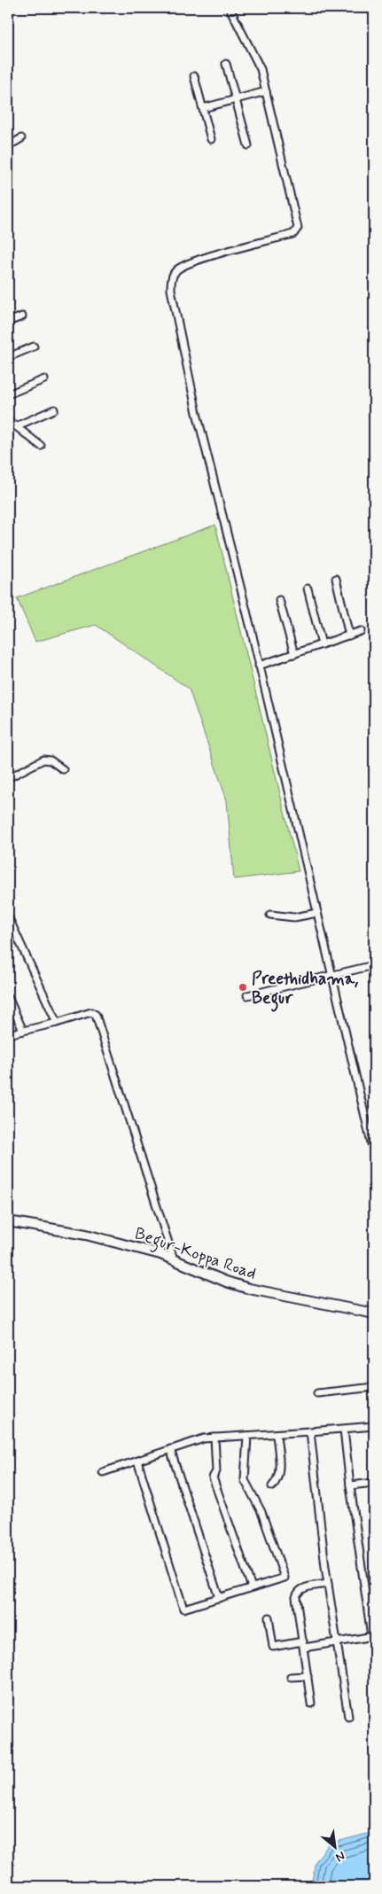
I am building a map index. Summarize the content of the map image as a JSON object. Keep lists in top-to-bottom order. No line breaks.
{"streets":{"main road":["Begur-Koppa Road"]},"places":["Preethidhama, Begur"],"north":"bottom right"}
